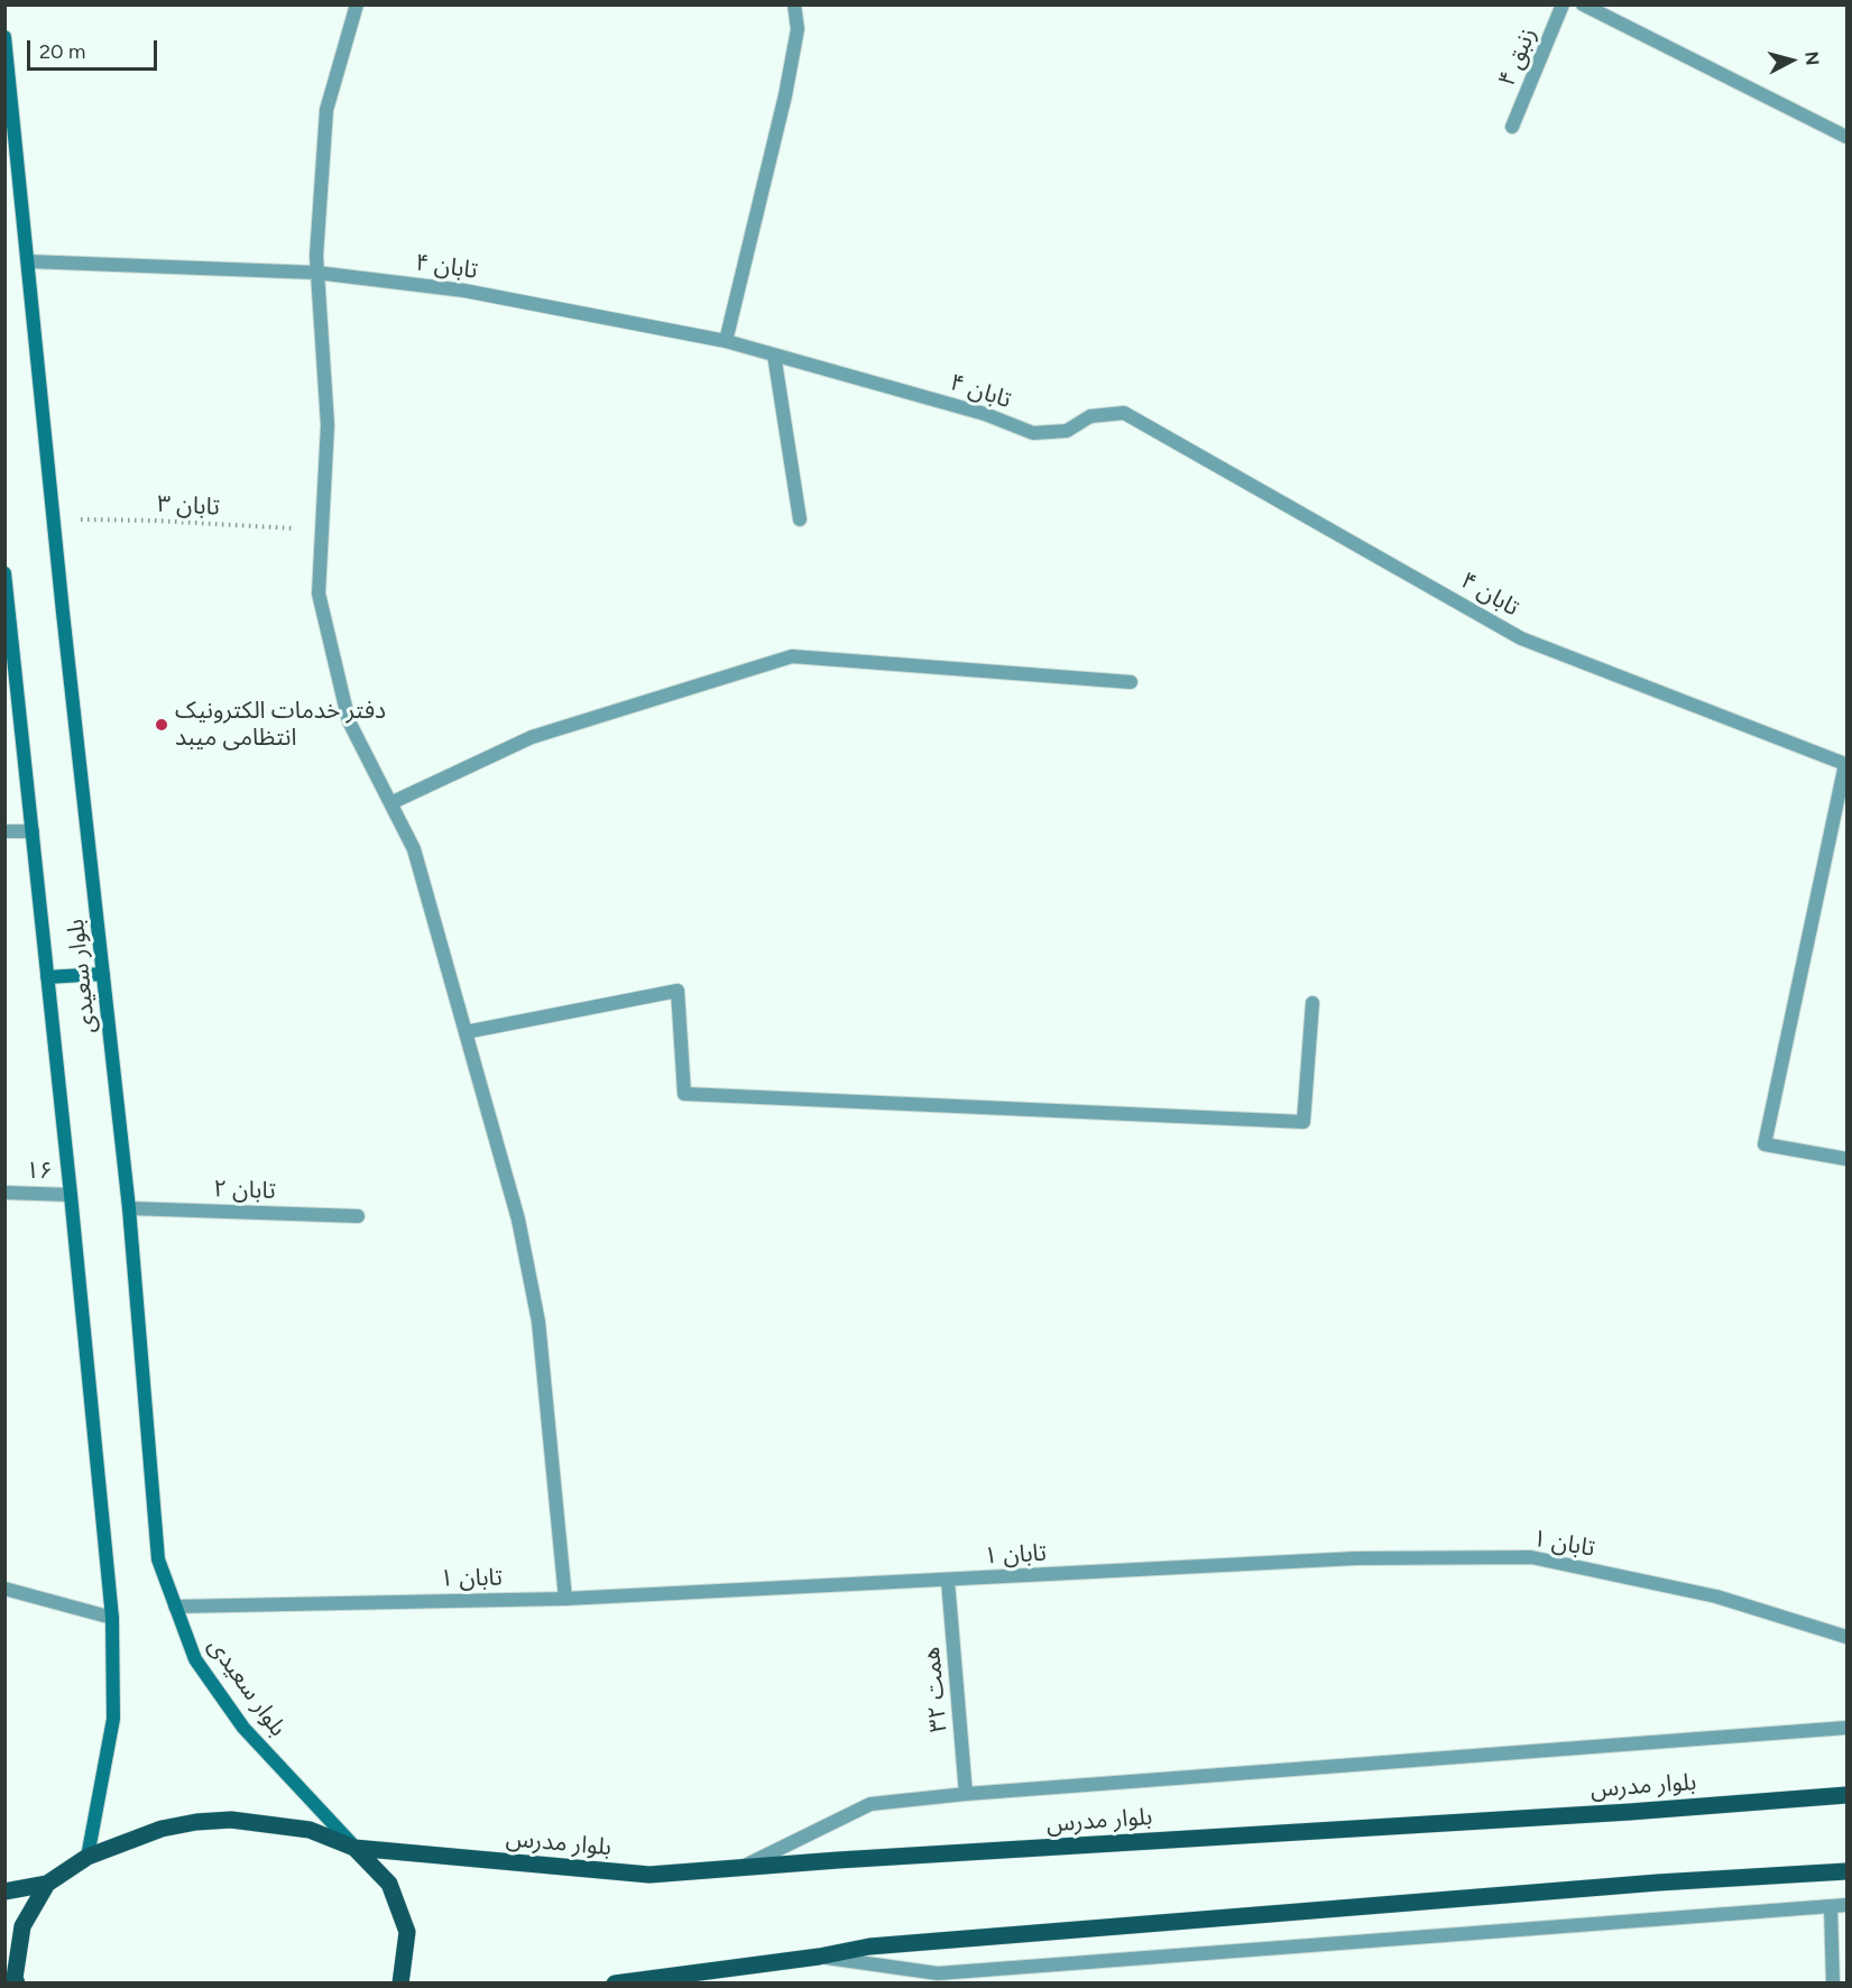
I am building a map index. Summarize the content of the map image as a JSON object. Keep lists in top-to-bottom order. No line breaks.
{"streets":{"main road":["بلوار سعیدی","بلوار مدرس"],"street":["زنبق ۴","تابان ۴","۱۶","تابان ۲","تابان ۱","همت ۳۲"],"path":["تابان ۳"]},"crossings":[["تابان ۴","بلوار سعیدی"],["تابان ۳","بلوار سعیدی"],["بلوار سعیدی","۱۶"],["بلوار سعیدی","تابان ۲"],["بلوار سعیدی","تابان ۱"],["بلوار سعیدی","بلوار مدرس"],["تابان ۱","همت ۳۲"]],"places":["دفتر خدمات الکترونیک انتظامی میبد"],"scale_bar":"20 m","north":"right"}
